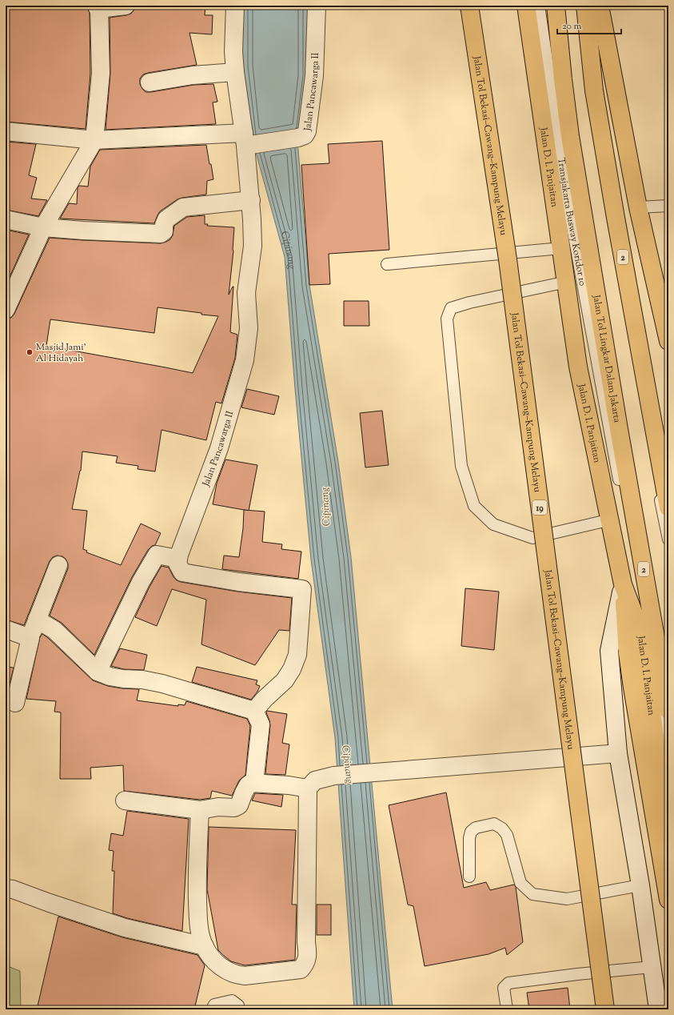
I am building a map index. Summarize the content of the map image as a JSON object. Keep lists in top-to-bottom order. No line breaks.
{"streets":{"highway":["Jalan Tol Bekasi–Cawang–Kampung Melayu","Jalan D. I. Panjaitan","2","Jalan Tol Lingkar Dalam Jakarta","19"],"street":["Jalan Pancawarga II"],"lane":["Transjakarta Busway Koridor 10"]},"water":["Cipinang"],"places":["Masjid Jami' Al Hidayah"],"scale_bar":"20 m"}
